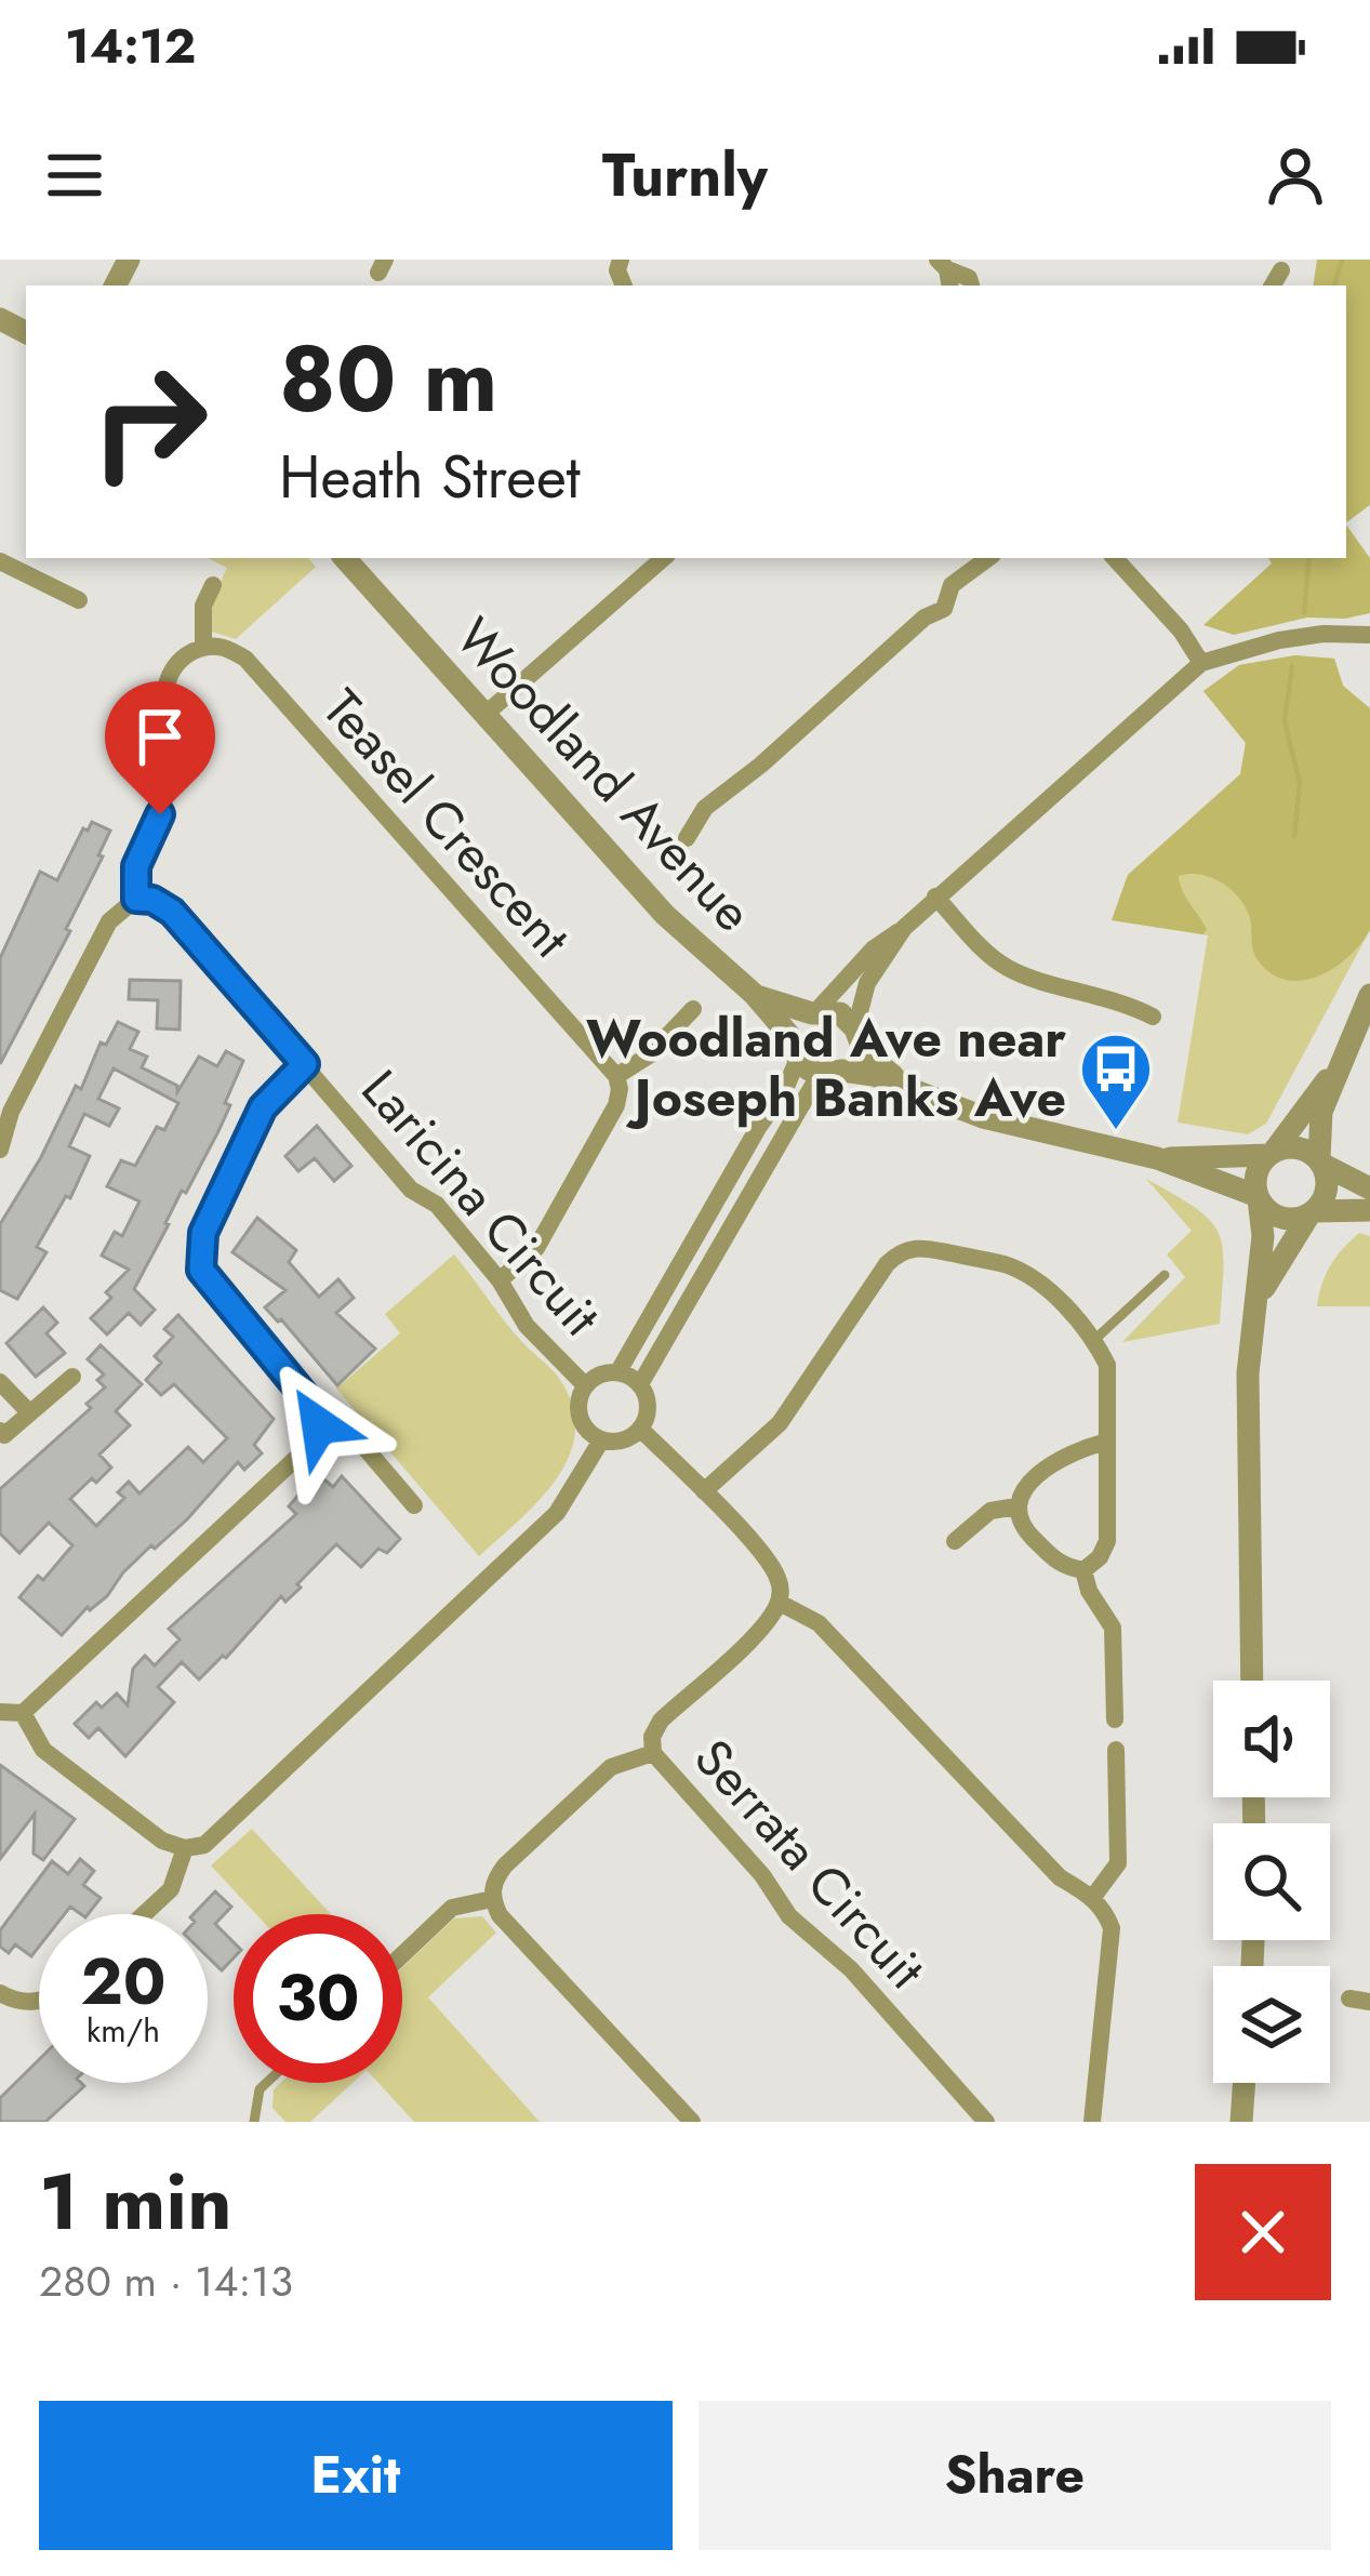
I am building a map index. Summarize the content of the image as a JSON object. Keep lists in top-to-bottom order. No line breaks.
{"streets":{"street":["Woodland Avenue","Teasel Crescent","Laricina Circuit","Serrata Circuit"]},"crossings":[["Woodland Avenue","Laricina Circuit"]],"places":{"bus stop":["Woodland Ave near Joseph Banks Ave"]},"page":{"status":"14:12","header":"Turnly","turn":["80 m","Heath Street"],"speed":"20 km/h","limit":"30","heading":["1 min","280 m · 14:13"],"buttons":["Exit","Share"]}}
